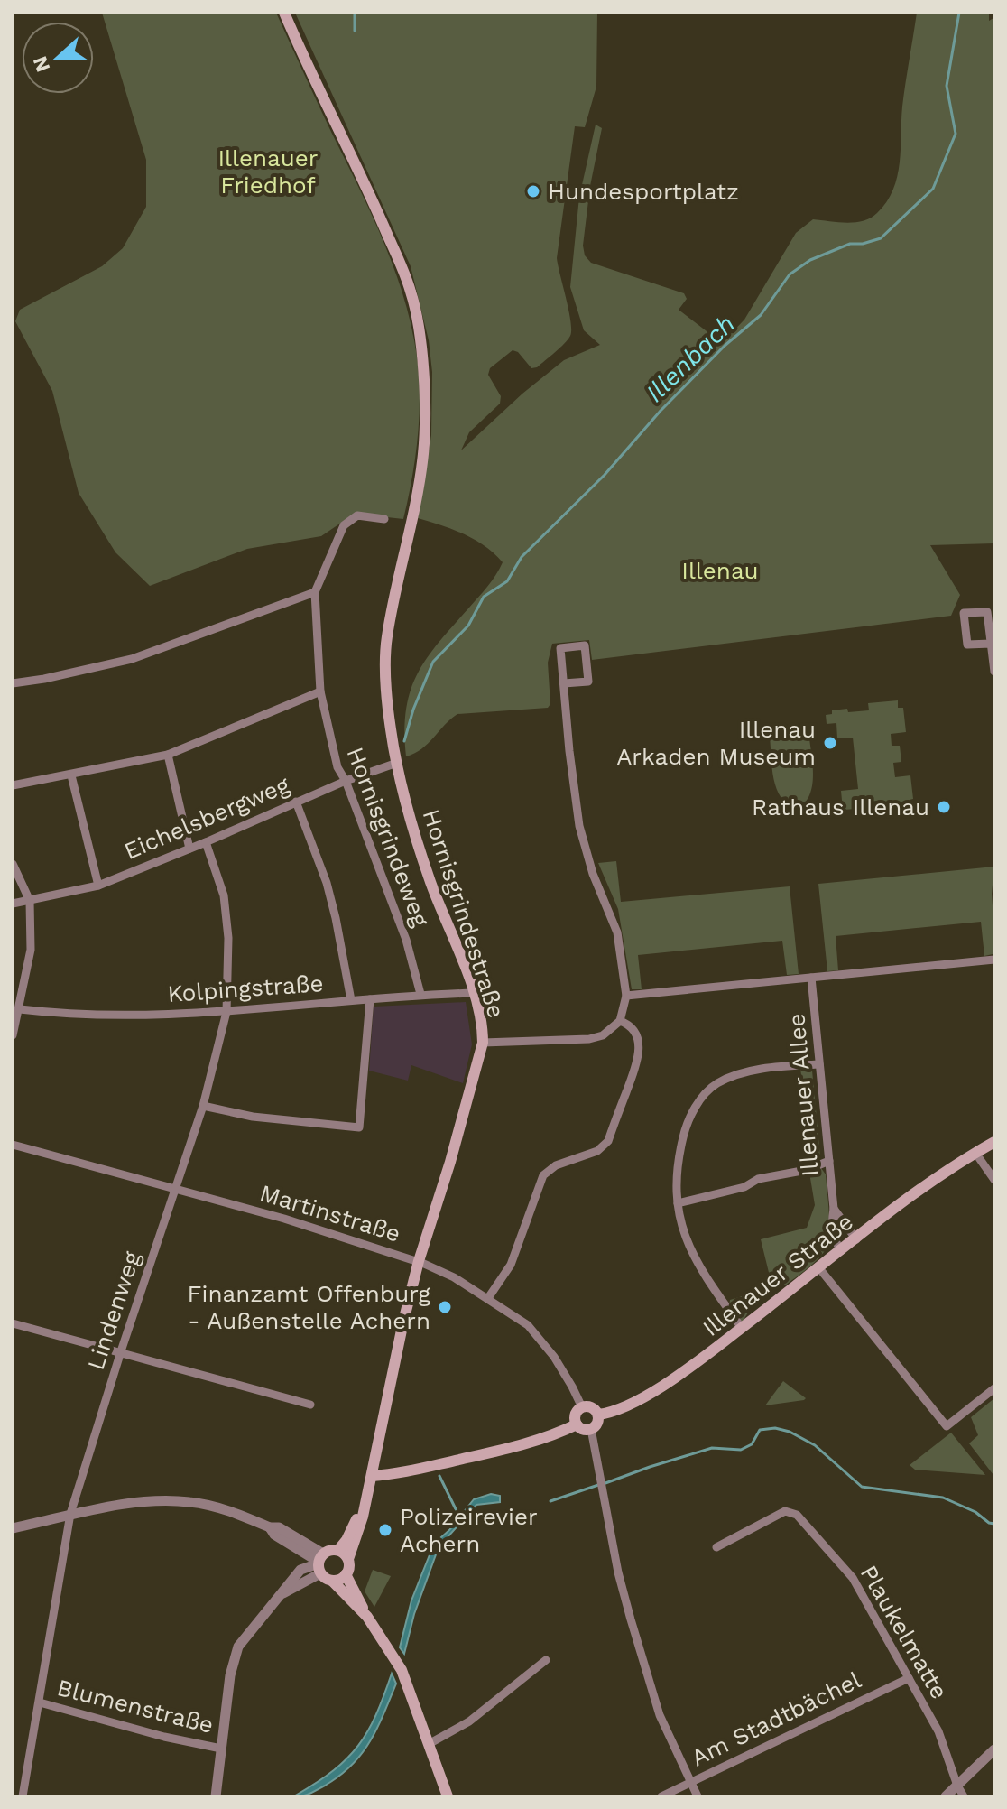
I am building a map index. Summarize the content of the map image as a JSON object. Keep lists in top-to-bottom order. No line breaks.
{"streets":{"main road":["Hornisgrindestraße","Illenauer Straße"],"street":["Eichelsbergweg","Hornisgrindeweg","Kolpingstraße","Illenauer Allee","Martinstraße","Lindenweg","Plaukelmatte","Blumenstraße","Am Stadtbächel"]},"crossings":[["Eichelsbergweg","Hornisgrindeweg"],["Eichelsbergweg","Hornisgrindestraße"],["Eichelsbergweg","Lindenweg"],["Hornisgrindeweg","Kolpingstraße"],["Hornisgrindestraße","Kolpingstraße"],["Hornisgrindestraße","Martinstraße"],["Kolpingstraße","Lindenweg"],["Illenauer Allee","Illenauer Straße"],["Martinstraße","Illenauer Straße"],["Martinstraße","Lindenweg"],["Lindenweg","Blumenstraße"],["Plaukelmatte","Am Stadtbächel"]],"water":["Illenbach"],"parks":["Illenauer Friedhof","Illenau"],"places":["Hundesportplatz","Illenau Arkaden Museum","Rathaus Illenau","Finanzamt Offenburg - Außenstelle Achern","Polizeirevier Achern"],"north":"left"}
